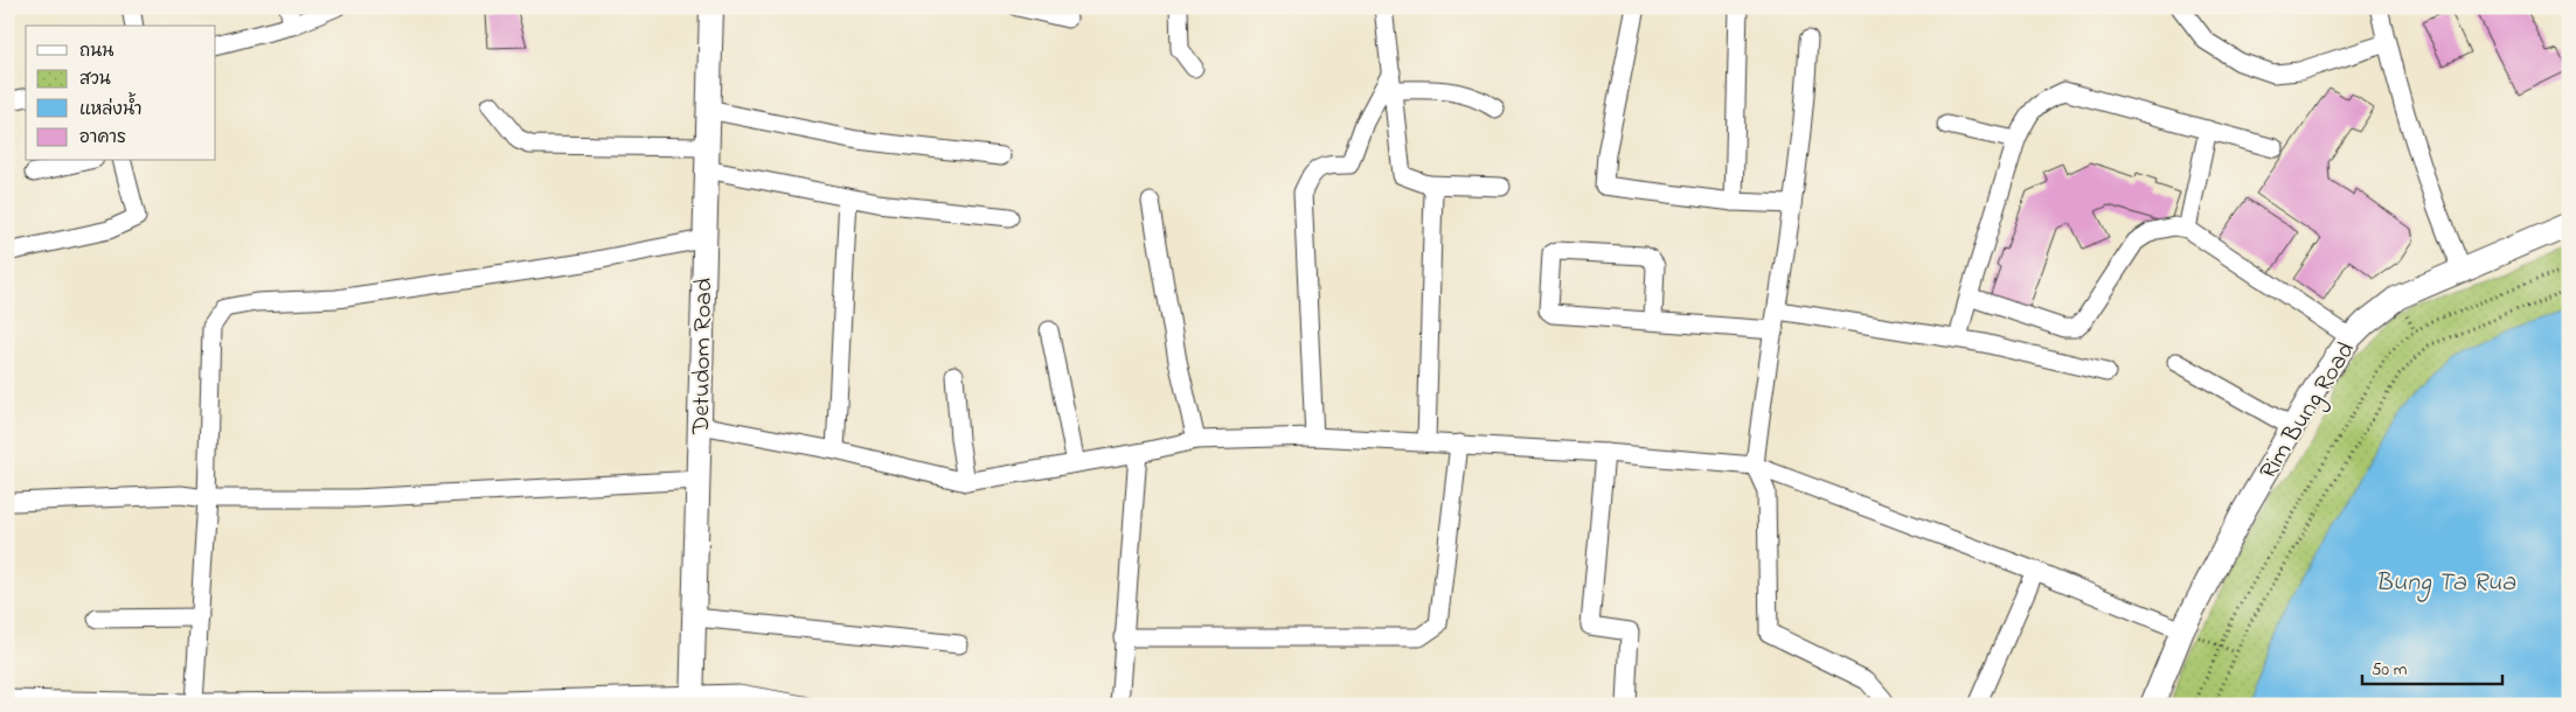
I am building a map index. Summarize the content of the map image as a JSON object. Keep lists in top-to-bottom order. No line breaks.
{"streets":{"main road":["Detudom Road","Rim Bung Road"]},"water":["Bung Ta Rua"],"legend":["ถนน","สวน","แหล่งน้ำ","อาคาร"],"scale_bar":"50 m"}
